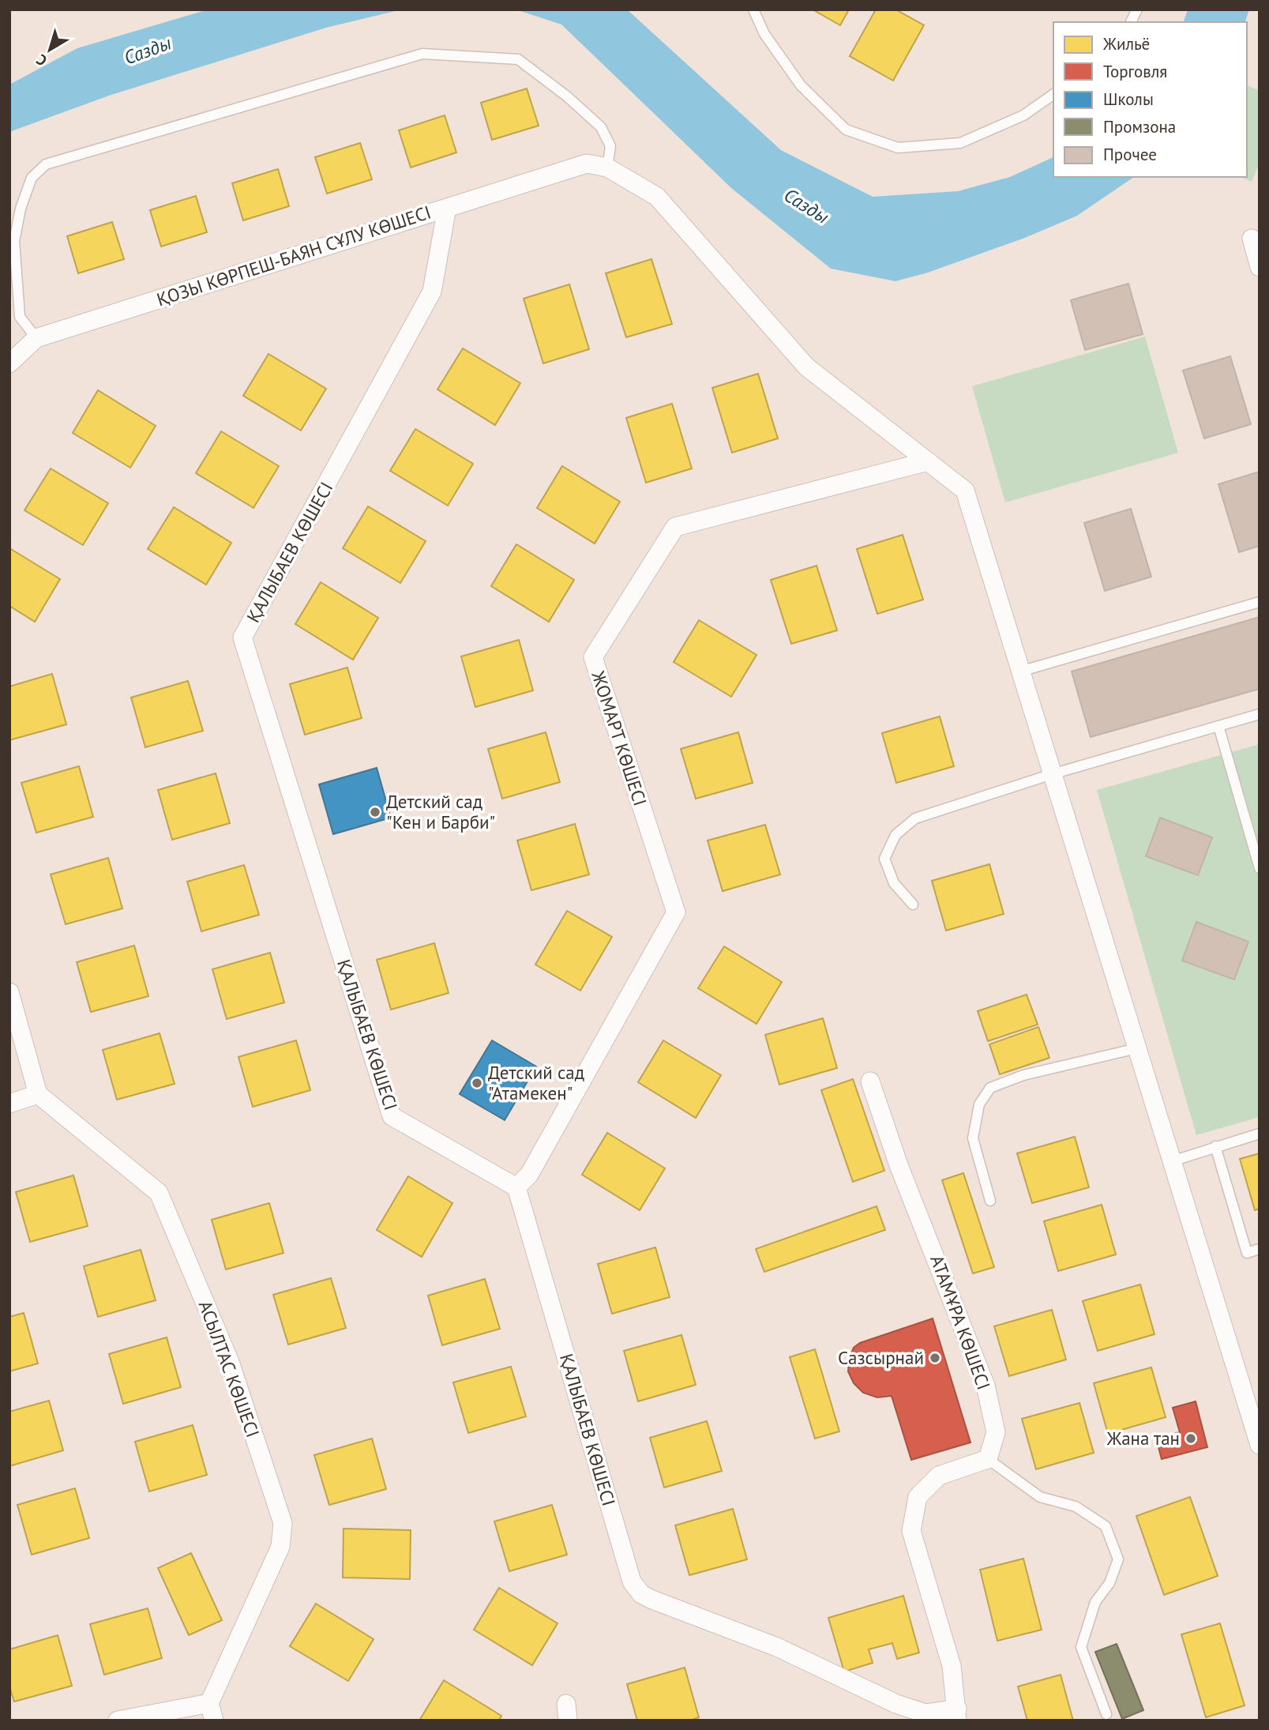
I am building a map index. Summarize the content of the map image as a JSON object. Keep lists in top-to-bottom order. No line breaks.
{"streets":{"street":["ҚОЗЫ КӨРПЕШ-БАЯН СҰЛУ КӨШЕСІ","ҚАЛЫБАЕВ КӨШЕСІ","ЖОМАРТ КӨШЕСІ","АТАМҰРА КӨШЕСІ","АСЫЛТАС КӨШЕСІ"]},"crossings":[["ҚОЗЫ КӨРПЕШ-БАЯН СҰЛУ КӨШЕСІ","ҚАЛЫБАЕВ КӨШЕСІ"],["ҚАЛЫБАЕВ КӨШЕСІ","ЖОМАРТ КӨШЕСІ"]],"water":["Сазды"],"places":["Детский сад \"Кен и Барби\"","Детский сад \"Атамекен\"","Сазсырнай","Жана тан"],"legend":["Жильё","Торговля","Школы","Промзона","Прочее"],"north":"bottom left"}
